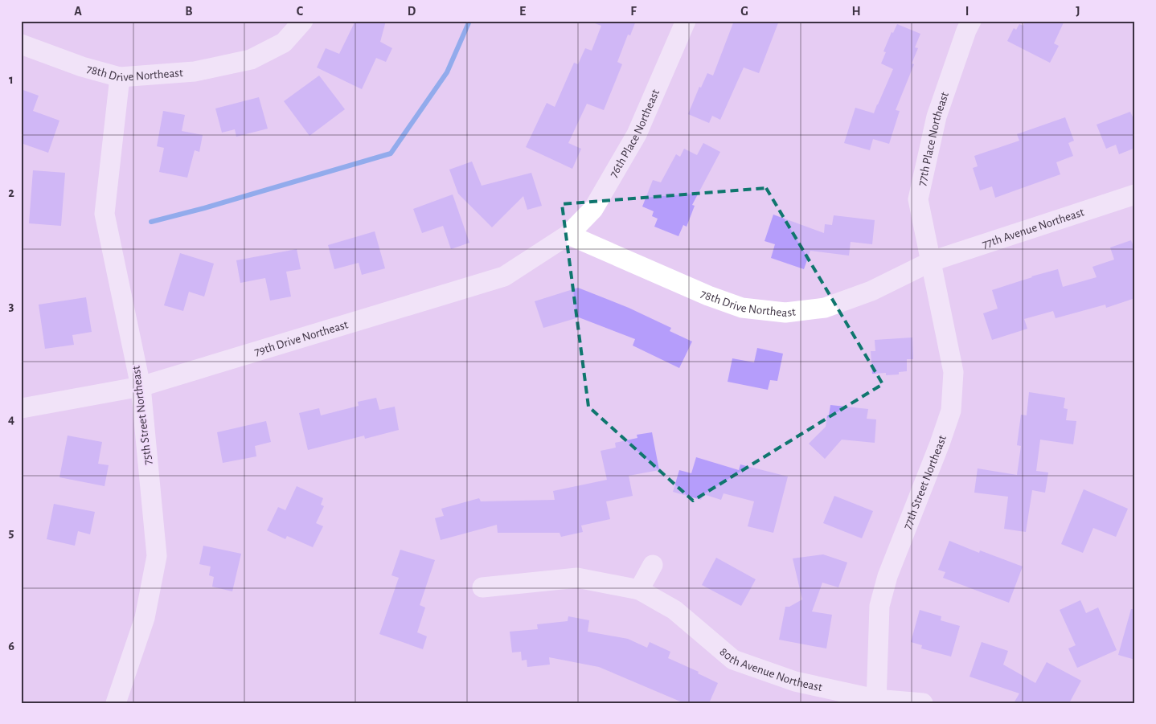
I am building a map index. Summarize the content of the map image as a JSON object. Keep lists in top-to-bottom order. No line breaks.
{"streets":{"street":["78th Drive Northeast","76th Place Northeast","77th Place Northeast","77th Avenue Northeast","79th Drive Northeast","75th Street Northeast","77th Street Northeast","80th Avenue Northeast"]},"crossings":[["78th Drive Northeast","76th Place Northeast"],["78th Drive Northeast","77th Place Northeast"],["78th Drive Northeast","77th Avenue Northeast"],["78th Drive Northeast","79th Drive Northeast"],["78th Drive Northeast","75th Street Northeast"],["78th Drive Northeast","77th Street Northeast"],["76th Place Northeast","79th Drive Northeast"],["77th Place Northeast","77th Avenue Northeast"],["77th Place Northeast","77th Street Northeast"],["77th Avenue Northeast","77th Street Northeast"],["79th Drive Northeast","75th Street Northeast"],["77th Street Northeast","80th Avenue Northeast"]],"grid":{"columns":["A","B","C","D","E","F","G","H","I","J"],"rows":["1","2","3","4","5","6"]}}
